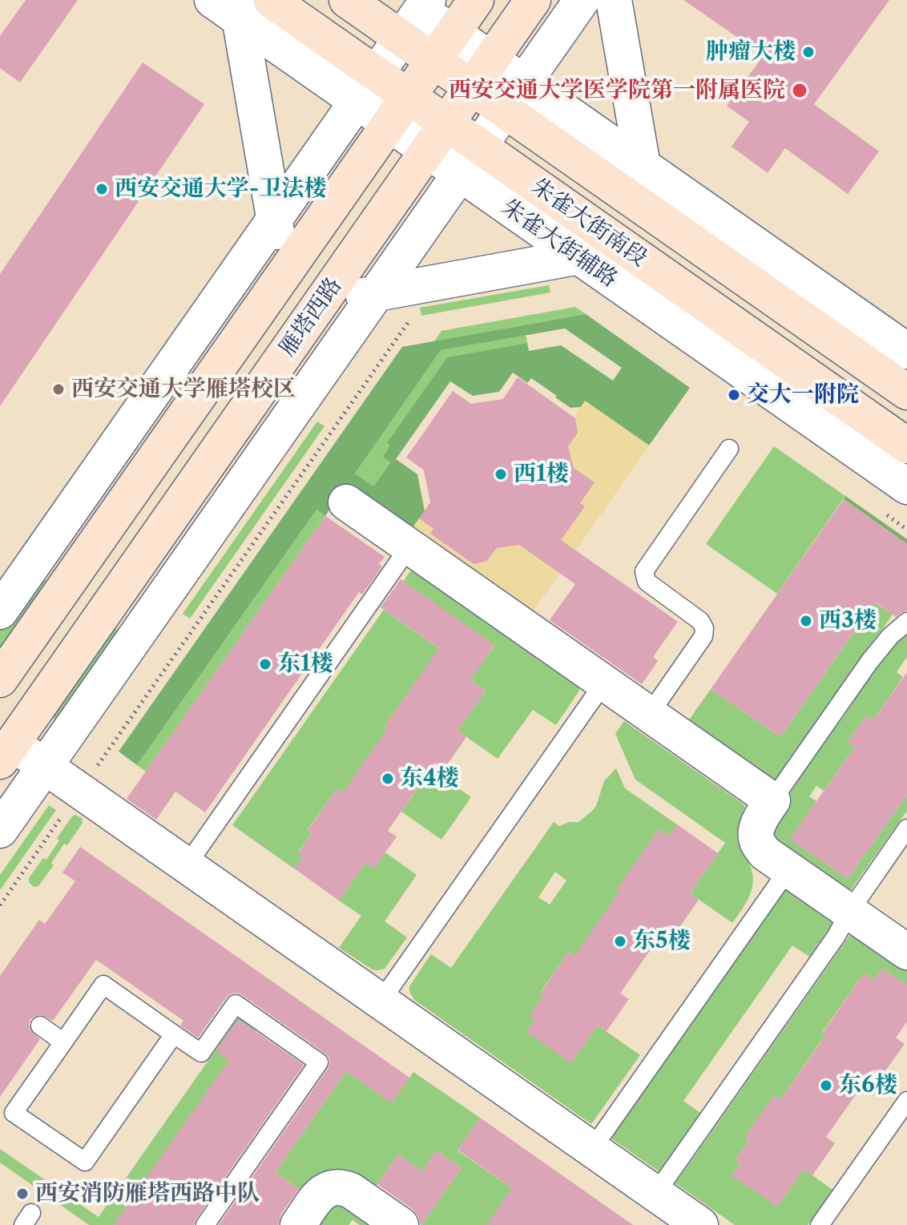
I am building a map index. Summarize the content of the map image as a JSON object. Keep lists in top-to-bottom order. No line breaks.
{"streets":{"main road":["朱雀大街南段","雁塔西路"],"street":["朱雀大街辅路"]},"crossings":[["朱雀大街南段","朱雀大街辅路"],["朱雀大街南段","雁塔西路"]],"places":["肿瘤大楼","西安交通大学医学院第一附属医院","西安交通大学-卫法楼","西安交通大学雁塔校区","交大一附院","西1楼","西3楼","东1楼","东4楼","东5楼","东6楼","西安消防雁塔西路中队"]}
